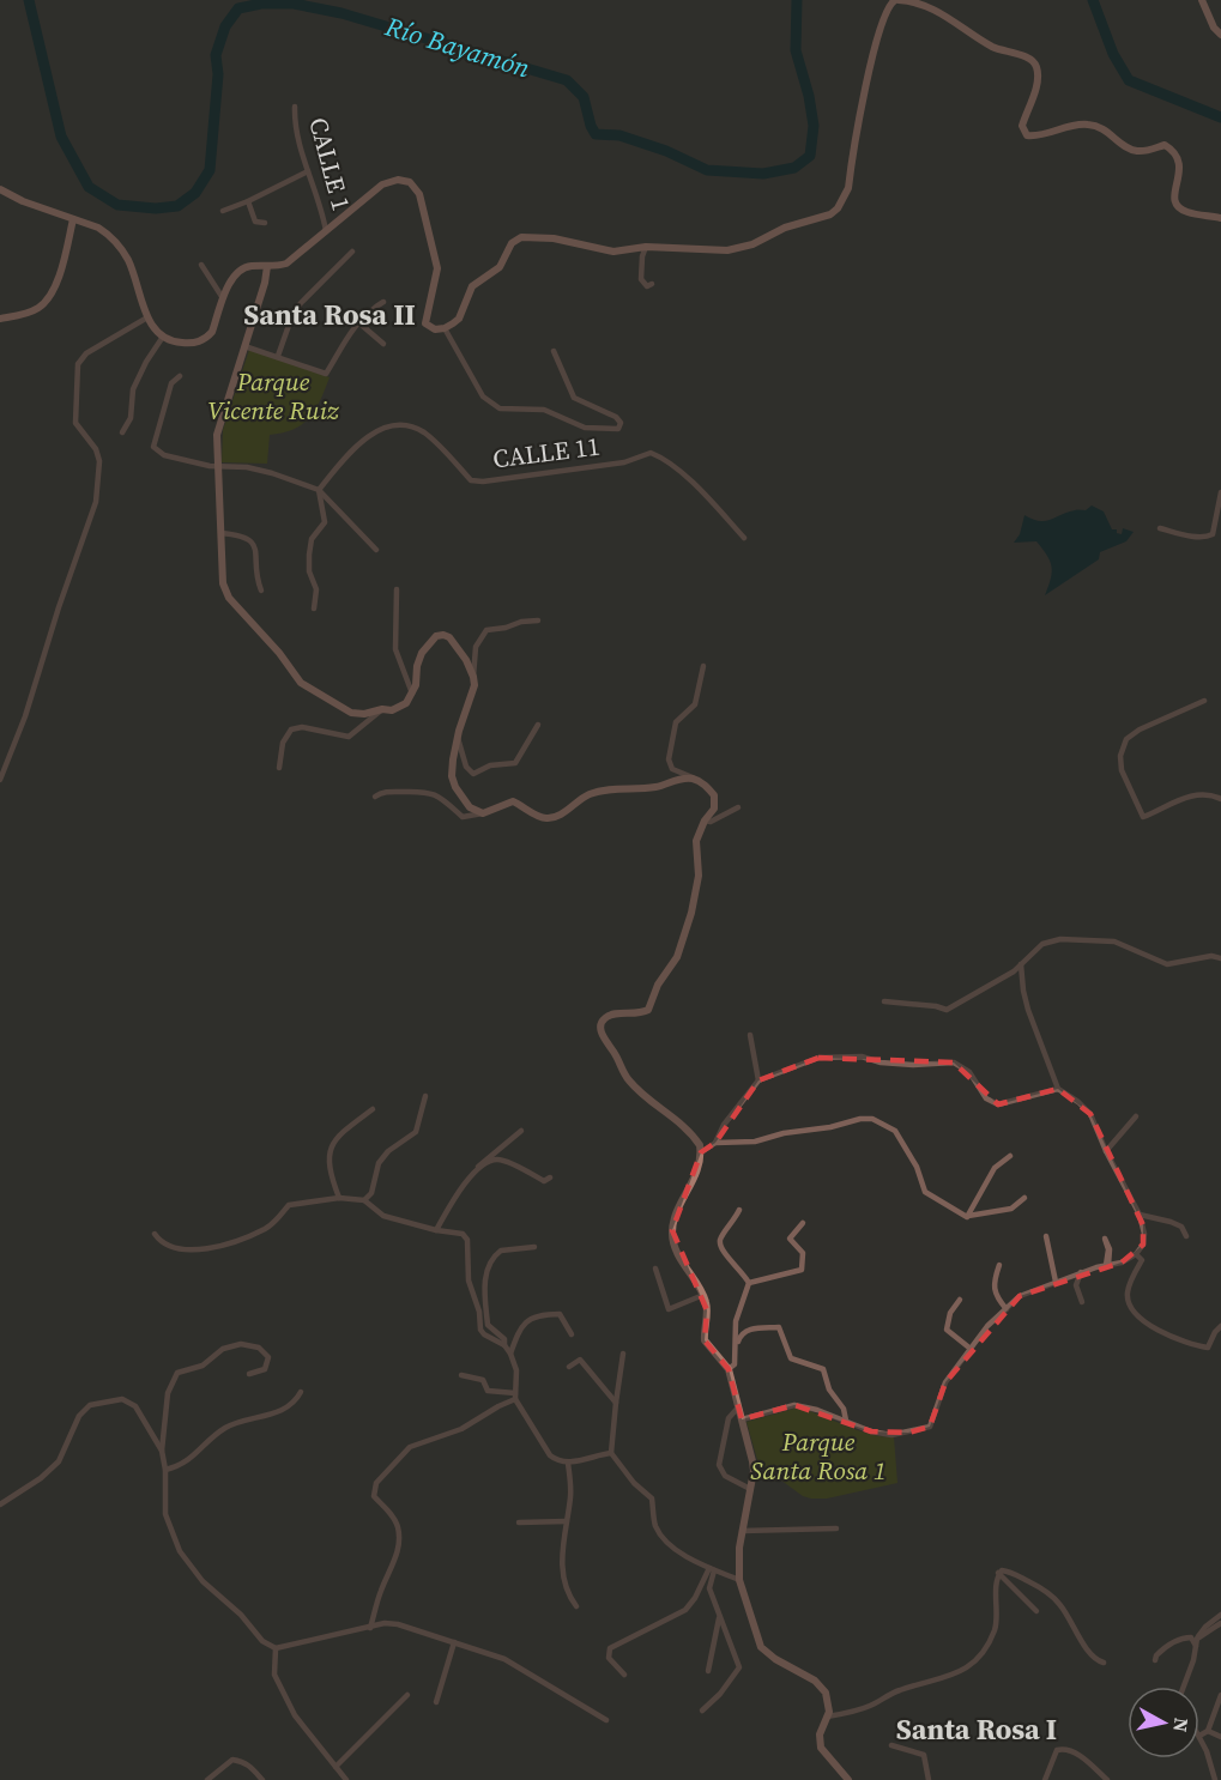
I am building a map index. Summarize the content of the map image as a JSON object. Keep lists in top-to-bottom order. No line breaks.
{"streets":{"street":["CALLE 1","CALLE 11"]},"districts":["Santa Rosa II","Santa Rosa I"],"water":["Río Bayamón"],"parks":["Parque Vicente Ruiz","Parque Santa Rosa 1"],"north":"right"}
